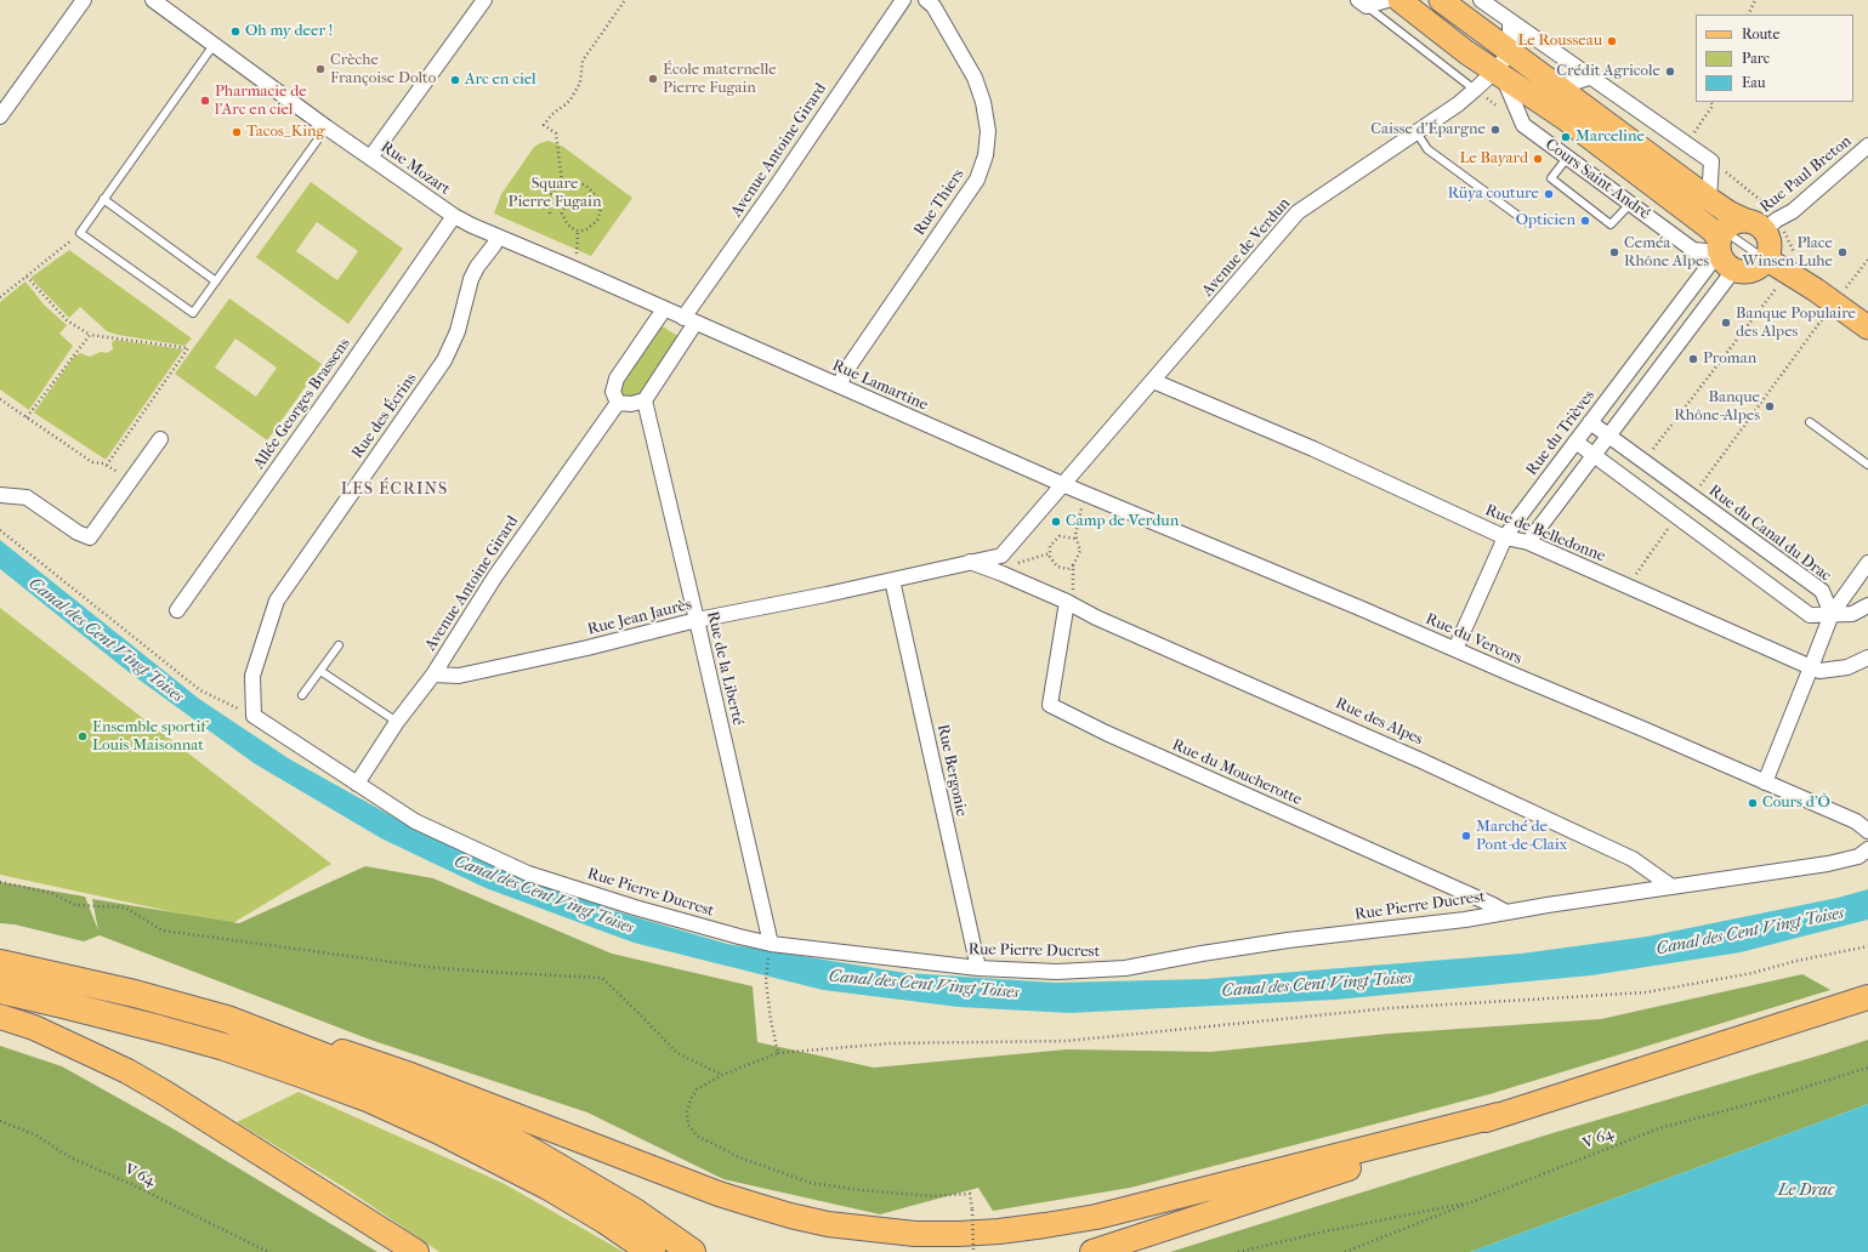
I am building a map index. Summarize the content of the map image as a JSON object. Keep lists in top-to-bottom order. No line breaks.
{"streets":{"main road":["Cours Saint-André"],"street":["Avenue Antoine Girard","Rue Mozart","Rue Paul Breton","Rue Thiers","Avenue de Verdun","Rue Lamartine","Allée Georges Brassens","Rue des Écrins","Rue du Trièves","Rue de Belledonne","Rue du Canal du Drac","Rue Jean Jaurès","Rue du Vercors","Rue de la Liberté","Rue des Alpes","Rue Bergonie","Rue du Moucherotte","Rue Pierre Ducrest"],"path":["V 64"]},"crossings":[["Avenue Antoine Girard","Rue Mozart"],["Avenue Antoine Girard","Rue Lamartine"],["Avenue Antoine Girard","Rue Jean Jaurès"],["Avenue Antoine Girard","Rue de la Liberté"],["Avenue Antoine Girard","Rue Pierre Ducrest"],["Rue Mozart","Rue Lamartine"],["Rue Mozart","Allée Georges Brassens"],["Rue Mozart","Rue des Écrins"],["Cours Saint-André","Avenue de Verdun"],["Cours Saint-André","Rue du Trièves"],["Rue Thiers","Rue Lamartine"],["Avenue de Verdun","Rue Lamartine"],["Avenue de Verdun","Rue de Belledonne"],["Avenue de Verdun","Rue Jean Jaurès"],["Avenue de Verdun","Rue du Vercors"],["Avenue de Verdun","Rue des Alpes"],["Rue Lamartine","Rue du Vercors"],["Rue des Écrins","Rue Pierre Ducrest"],["Rue du Trièves","Rue de Belledonne"],["Rue du Trièves","Rue du Canal du Drac"],["Rue du Trièves","Rue du Vercors"],["Rue Jean Jaurès","Rue de la Liberté"],["Rue Jean Jaurès","Rue des Alpes"],["Rue Jean Jaurès","Rue Bergonie"],["Rue de la Liberté","Rue Pierre Ducrest"],["Rue des Alpes","Rue du Moucherotte"],["Rue des Alpes","Rue Pierre Ducrest"],["Rue Bergonie","Rue Pierre Ducrest"],["Rue du Moucherotte","Rue Pierre Ducrest"]],"districts":["LES ÉCRINS"],"water":["Canal des Cent Vingt Toises","Le Drac"],"parks":["Square Pierre Fugain"],"places":["Oh my deer !","Le Rousseau","Crèche Françoise Dolto","Crédit Agricole","École maternelle Pierre Fugain","Arc en ciel","Pharmacie de l'Arc en ciel","Caisse d'Épargne","Tacos_King","Marceline","Le Bayard","Rüya couture","Opticien","Ceméa Rhône Alpes","Place Winsen Luhe","Banque Populaire des Alpes","Proman","Banque Rhône-Alpes","Camp de Verdun","Ensemble sportif Louis Maisonnat","Cours d'Ô","Marché de Pont-de-Claix"],"legend":["Route","Parc","Eau"]}
